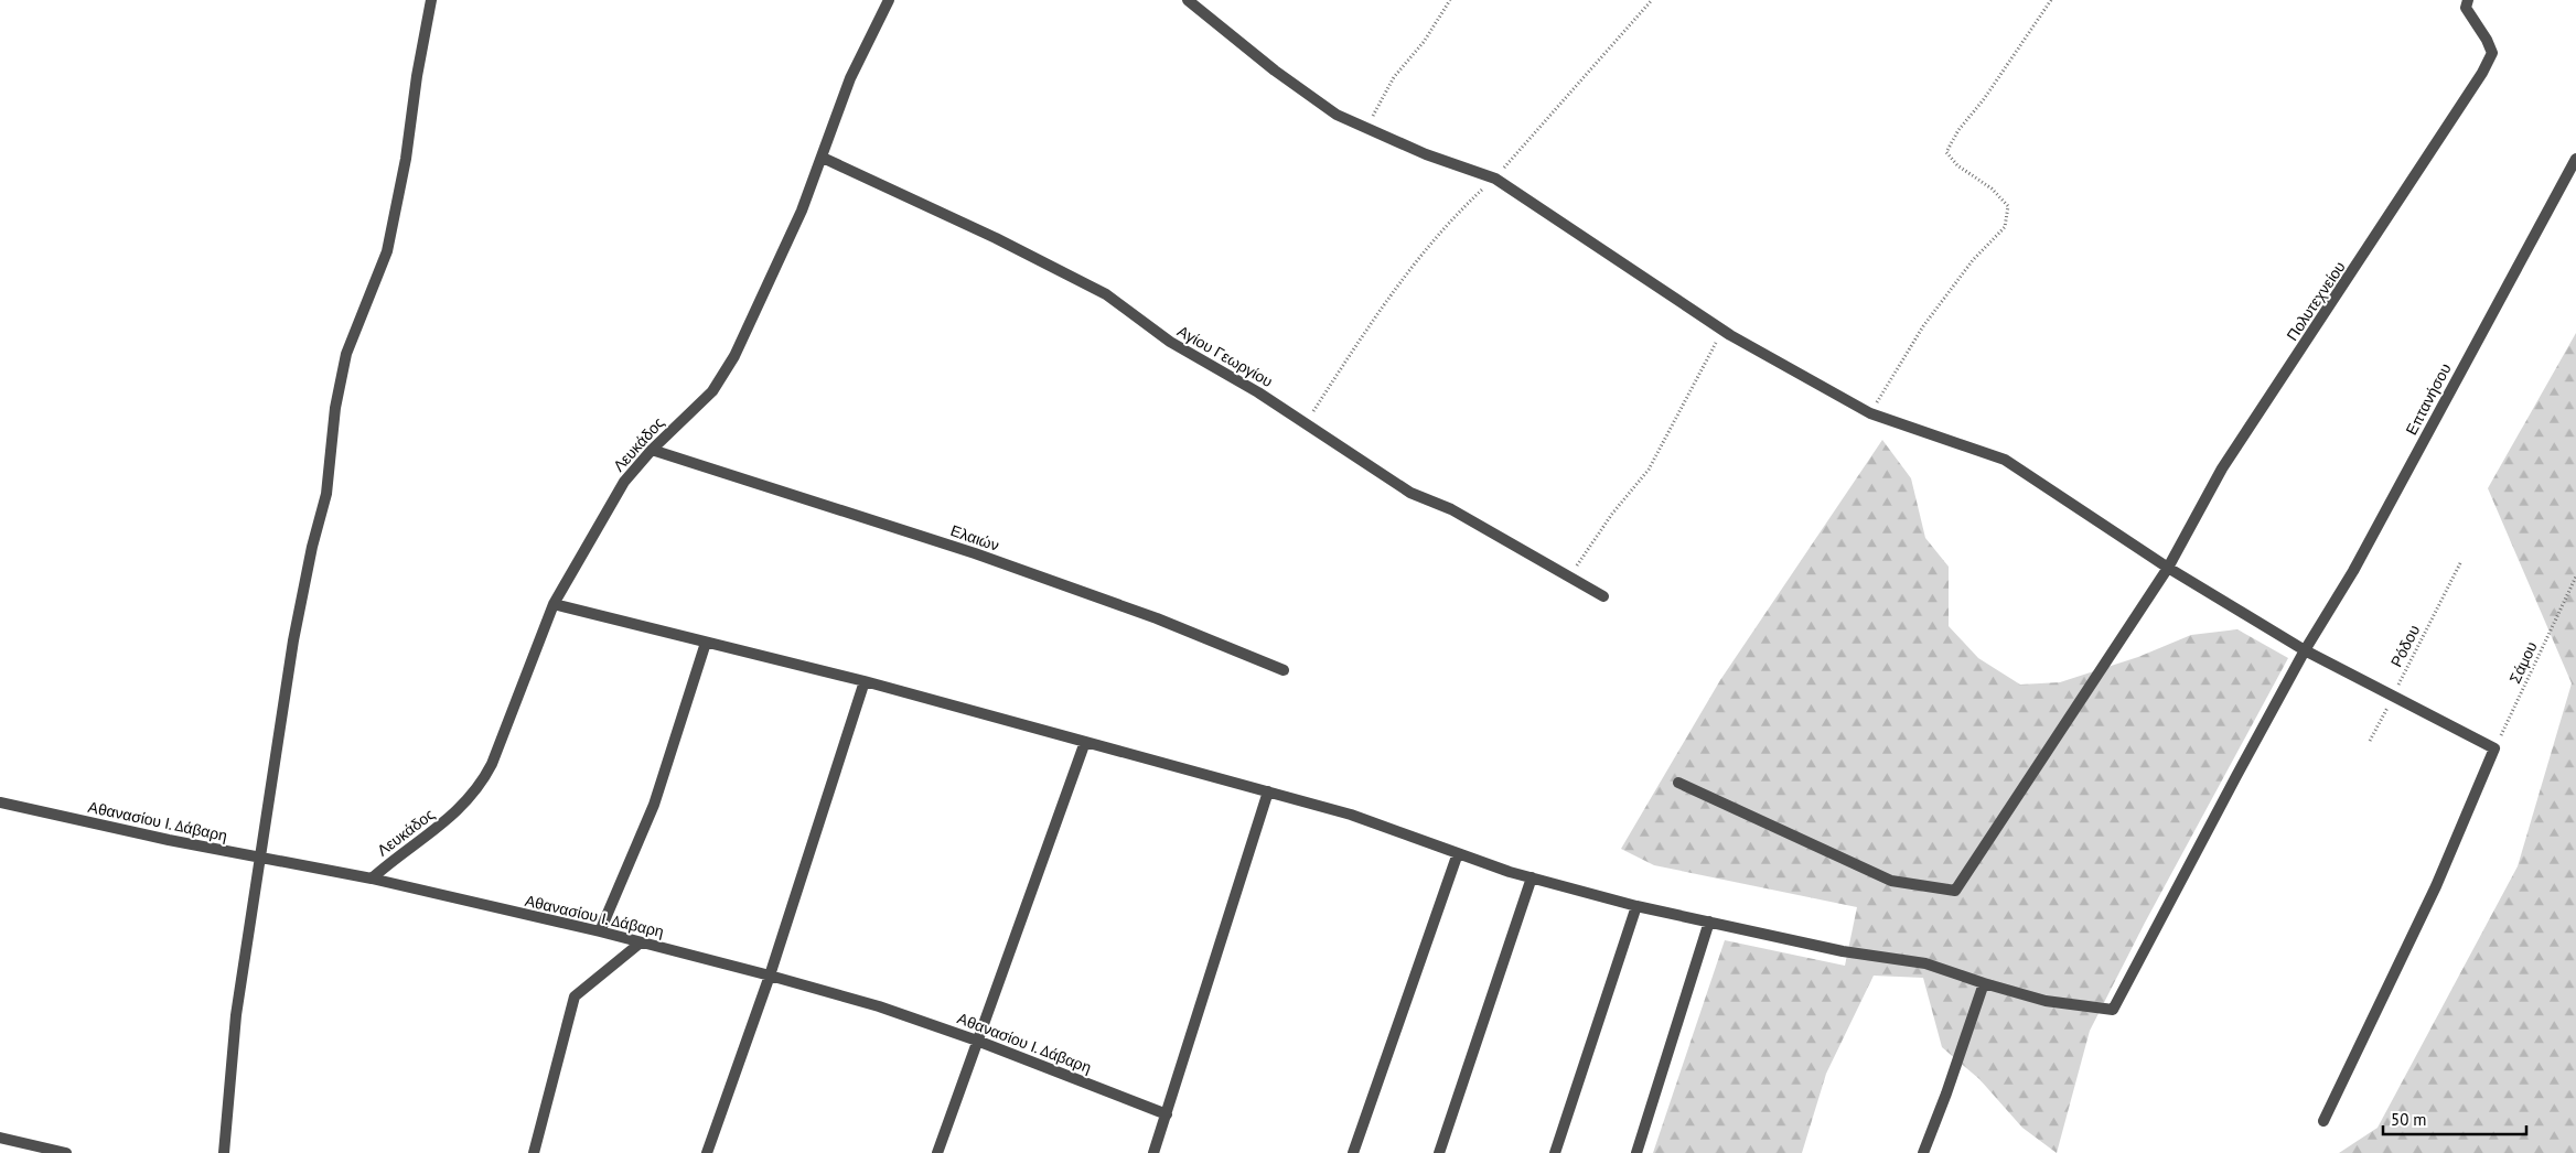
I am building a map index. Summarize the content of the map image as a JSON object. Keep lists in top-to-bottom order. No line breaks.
{"streets":{"street":["Πολυτεχνείου","Αγίου Γεωργίου","Επτανήσου","Λευκάδος","Ελαιών","Αθανασίου Ι. Δάβαρη"],"path":["Ρόδου","Σάμου"]},"crossings":[["Αγίου Γεωργίου","Λευκάδος"],["Λευκάδος","Ελαιών"],["Λευκάδος","Αθανασίου Ι. Δάβαρη"]],"scale_bar":"50 m"}
